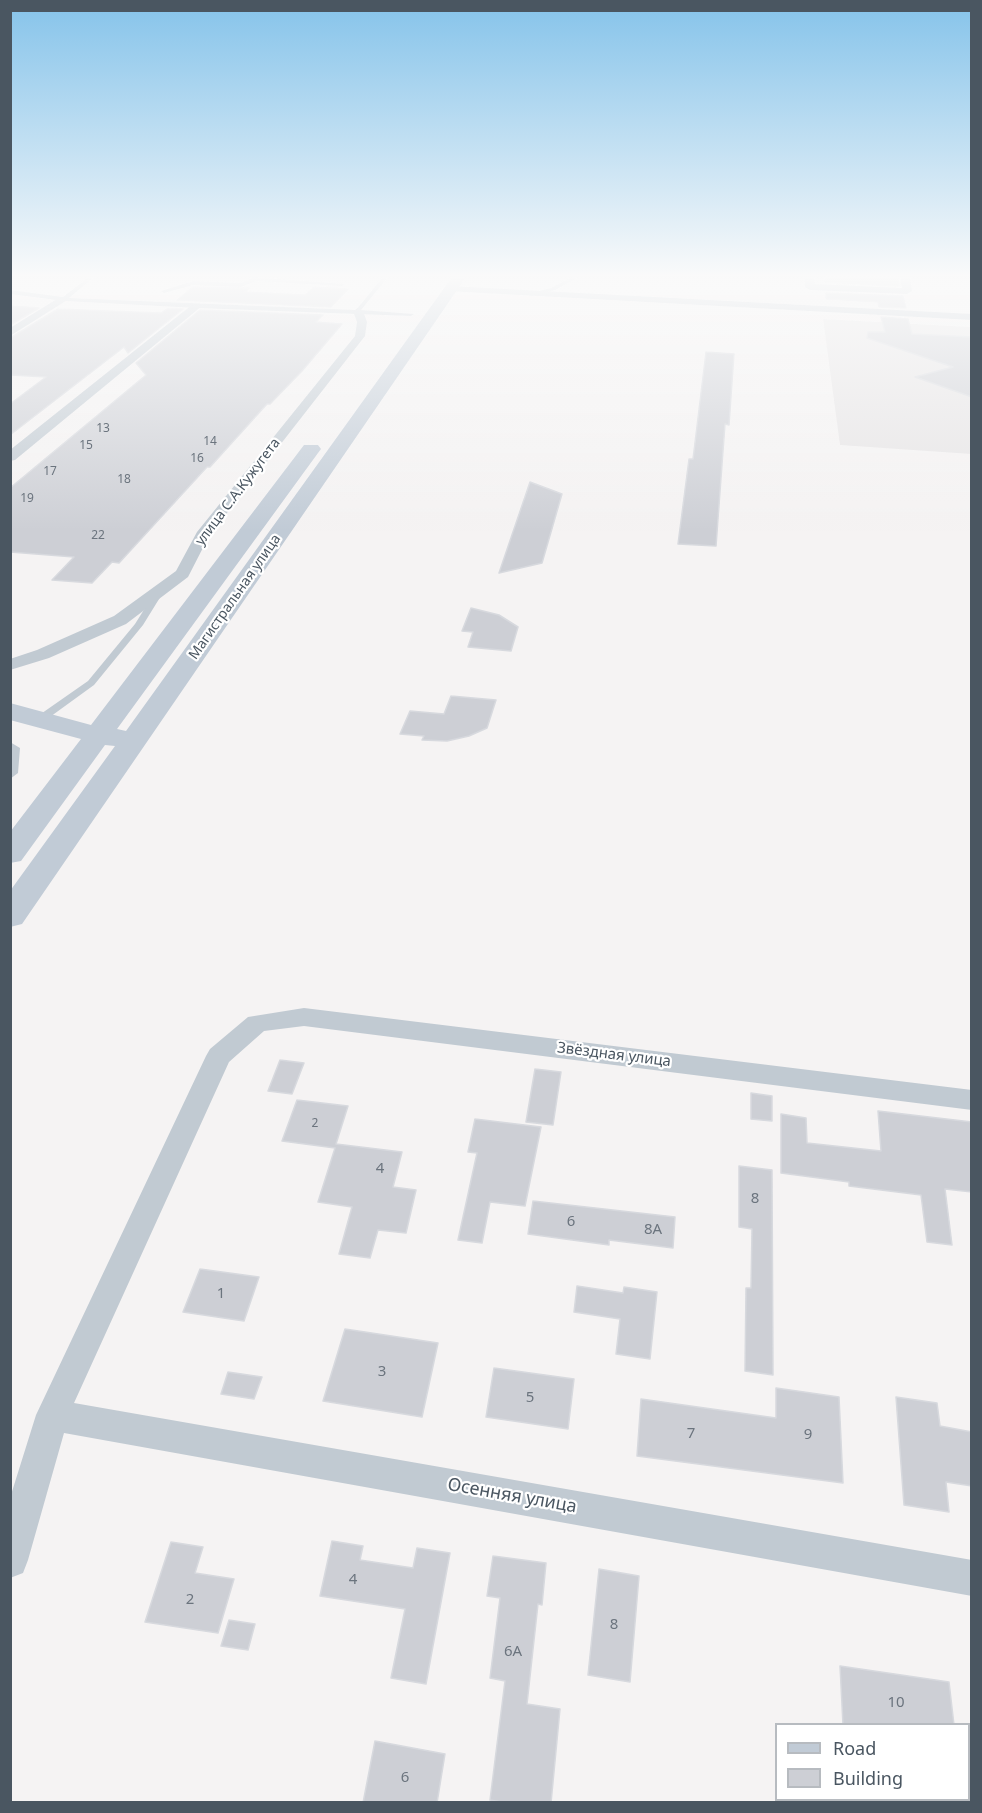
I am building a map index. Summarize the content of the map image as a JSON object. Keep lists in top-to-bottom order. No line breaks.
{"streets":{"main road":["Магистральная улица"],"street":["улица С.А.Кужугета","Звёздная улица","Осенняя улица"]},"crossings":[["Звёздная улица","Осенняя улица"]],"house_numbers":["13","14","15","16","17","18","19","22","2","4","8","6","8А","1","3","5","7","9","4","2","8","6А","10","6"],"legend":["Road","Building"]}
